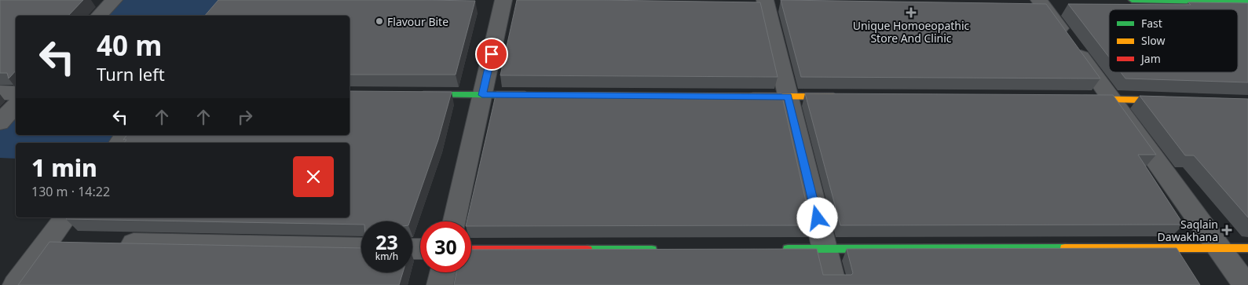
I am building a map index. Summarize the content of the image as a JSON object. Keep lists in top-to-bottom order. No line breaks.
{"places":{"health":["Unique Homoeopathic Store And Clinic","Saqlain Dawakhana"],"other":["Flavour Bite"]},"legend":["Fast","Slow","Jam"],"page":{"turn":["40 m","Turn left"],"heading":["1 min","130 m · 14:22"],"speed":"23 km/h","limit":"30"}}
